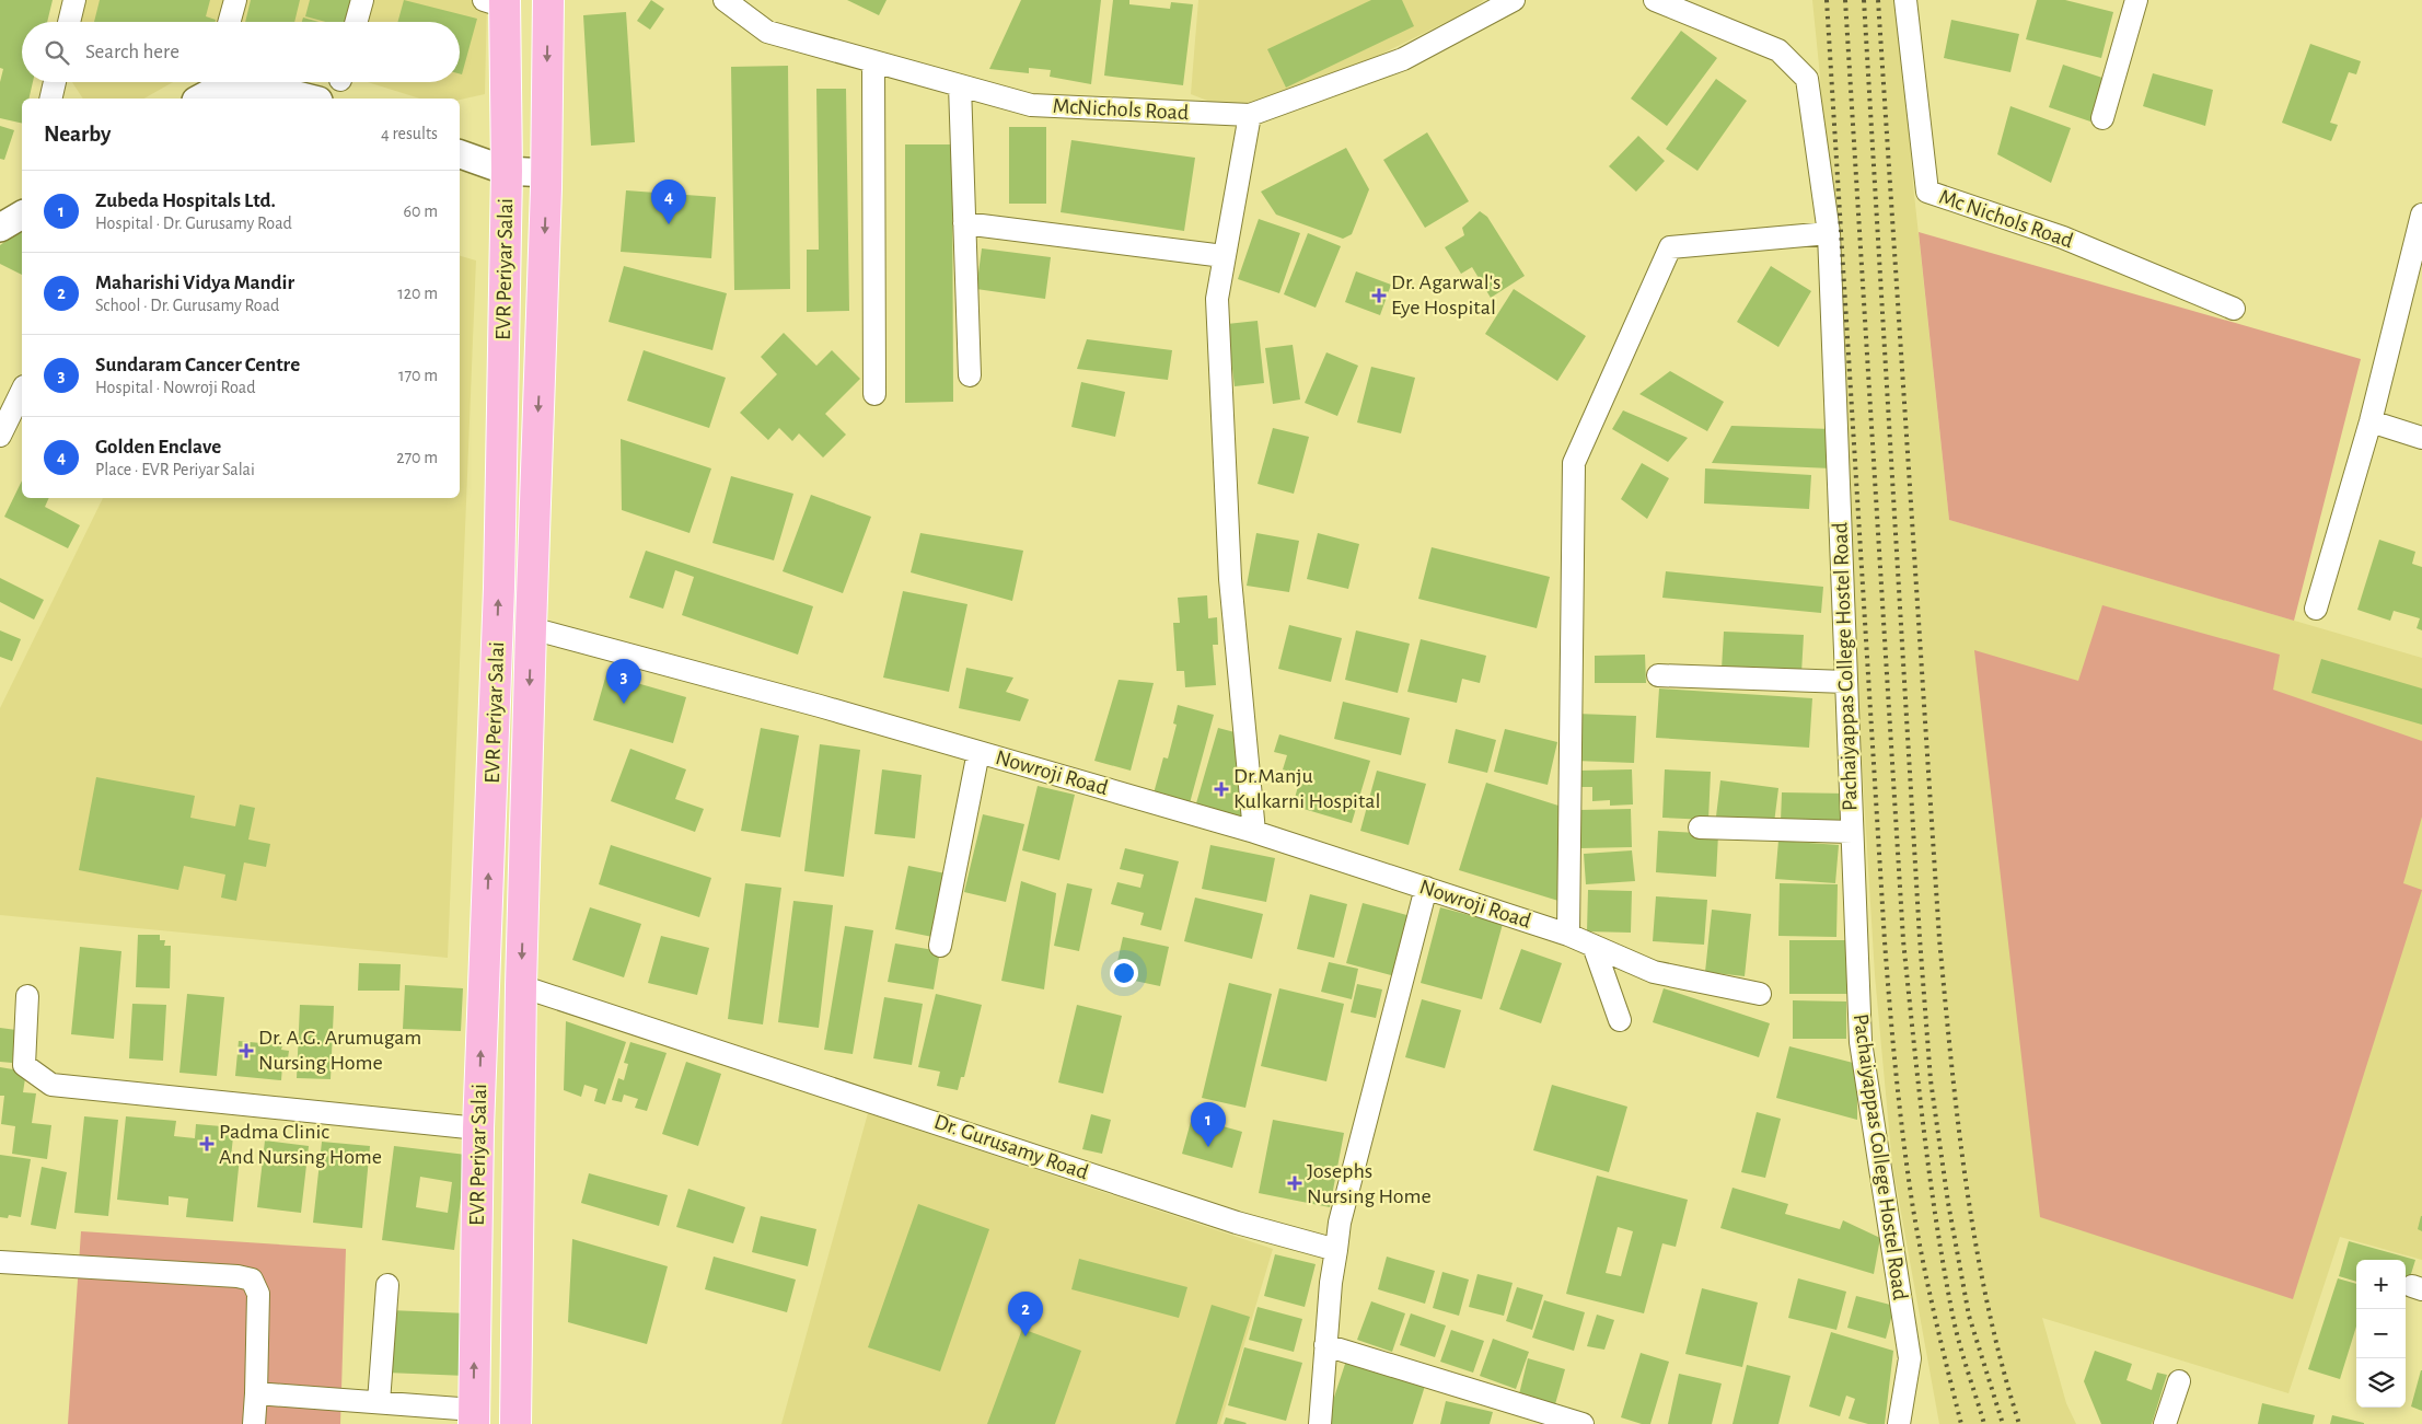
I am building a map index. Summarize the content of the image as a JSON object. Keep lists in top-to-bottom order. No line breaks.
{"streets":{"main road":["EVR Periyar Salai"],"street":["McNichols Road","Mc Nichols Road","Pachaiyappas College Hostel Road","Nowroji Road","Dr. Gurusamy Road"]},"crossings":[["EVR Periyar Salai","Nowroji Road"],["EVR Periyar Salai","Dr. Gurusamy Road"]],"places":{"health":["Dr. Agarwal's Eye Hospital","Dr.Manju Kulkarni Hospital","Dr. A.G. Arumugam Nursing Home","Padma Clinic And Nursing Home","Josephs Nursing Home"]},"page":{"search":"Search here","heading":["Nearby","4 results"],"list":[{"mark":"1","name":"Zubeda Hospitals Ltd.","note":"Hospital · Dr. Gurusamy Road","value":"60 m"},{"mark":"2","name":"Maharishi Vidya Mandir","note":"School · Dr. Gurusamy Road","value":"120 m"},{"mark":"3","name":"Sundaram Cancer Centre","note":"Hospital · Nowroji Road","value":"170 m"},{"mark":"4","name":"Golden Enclave","note":"Place · EVR Periyar Salai","value":"270 m"}],"pins":["4","3","1","2"],"map_buttons":["+","−"]}}
